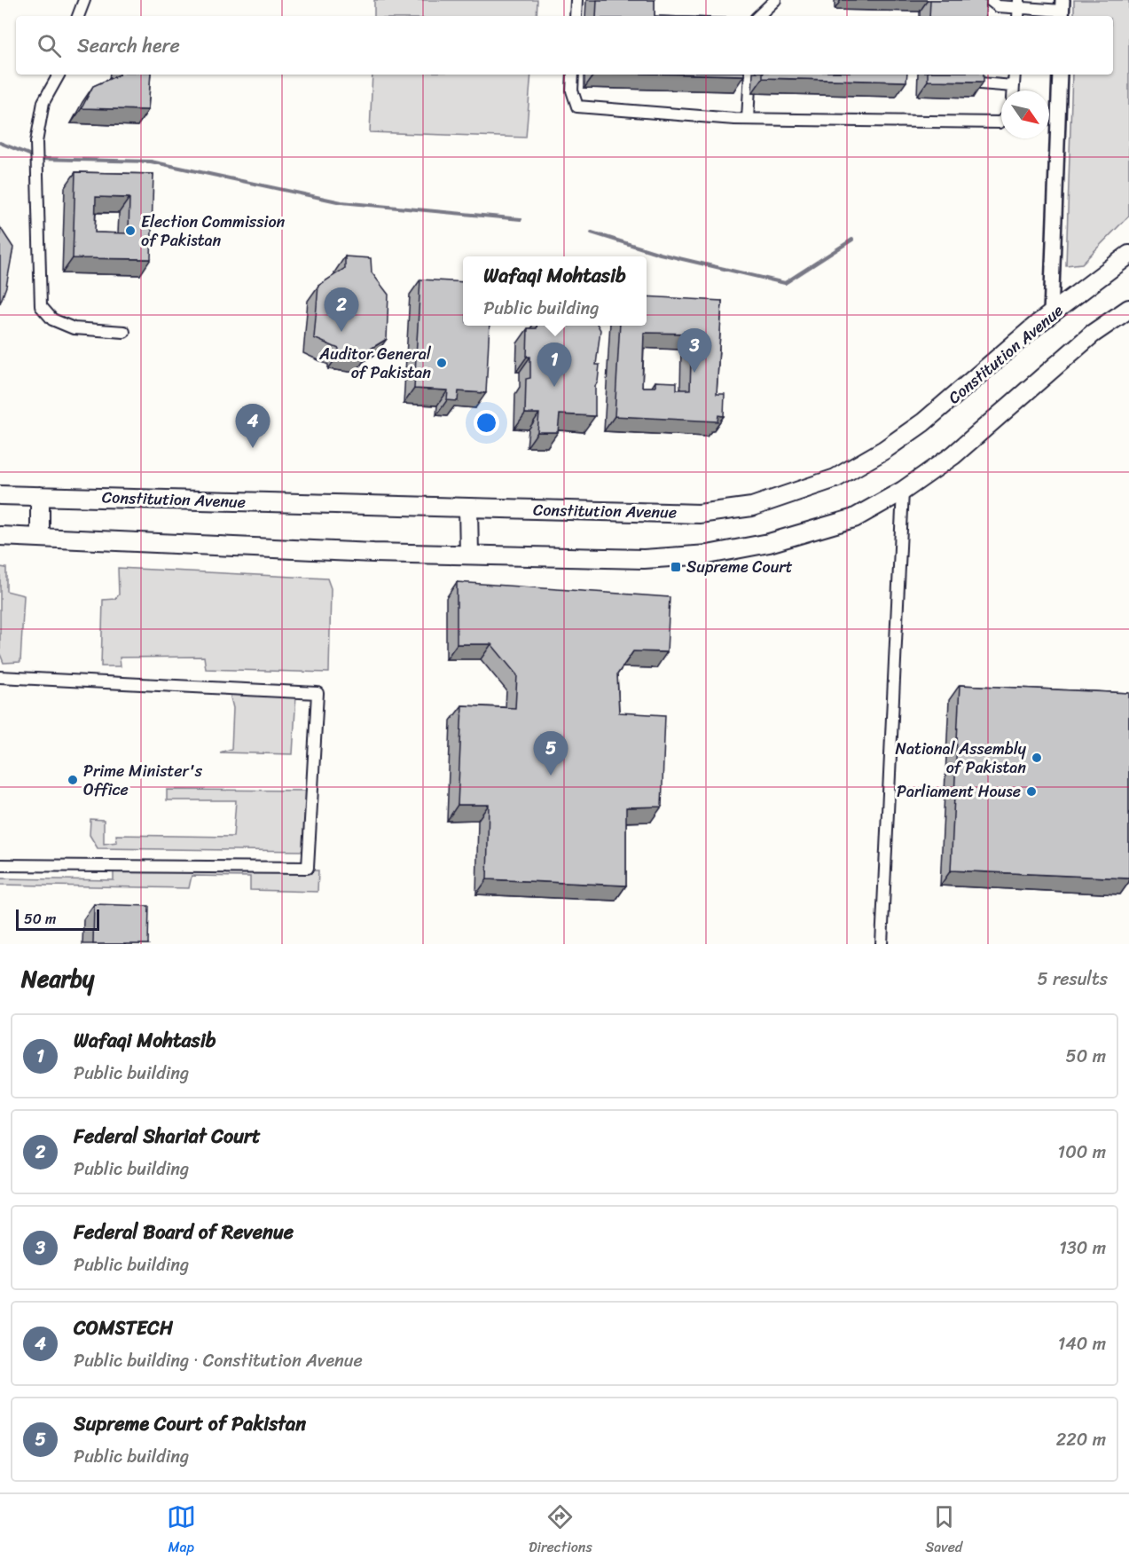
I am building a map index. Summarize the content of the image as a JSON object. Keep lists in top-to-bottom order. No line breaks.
{"streets":{"main road":["Constitution Avenue"]},"places":{"other":["Election Commission of Pakistan","Auditor General of Pakistan","National Assembly of Pakistan","Prime Minister's Office","Parliament House"],"transit":["Supreme Court"]},"scale_bar":"50 m","north":"bottom right","page":{"search":"Search here","popup":["Wafaqi Mohtasib","Public building"],"pins":["2","3","1","4","5"],"scale":"50 m","heading":["Nearby","5 results"],"list":[{"mark":"1","name":"Wafaqi Mohtasib","note":"Public building","value":"50 m"},{"mark":"2","name":"Federal Shariat Court","note":"Public building","value":"100 m"},{"mark":"3","name":"Federal Board of Revenue","note":"Public building","value":"130 m"},{"mark":"4","name":"COMSTECH","note":"Public building · Constitution Avenue","value":"140 m"},{"mark":"5","name":"Supreme Court of Pakistan","note":"Public building","value":"220 m"}],"nav":["Map","Directions","Saved"]}}
